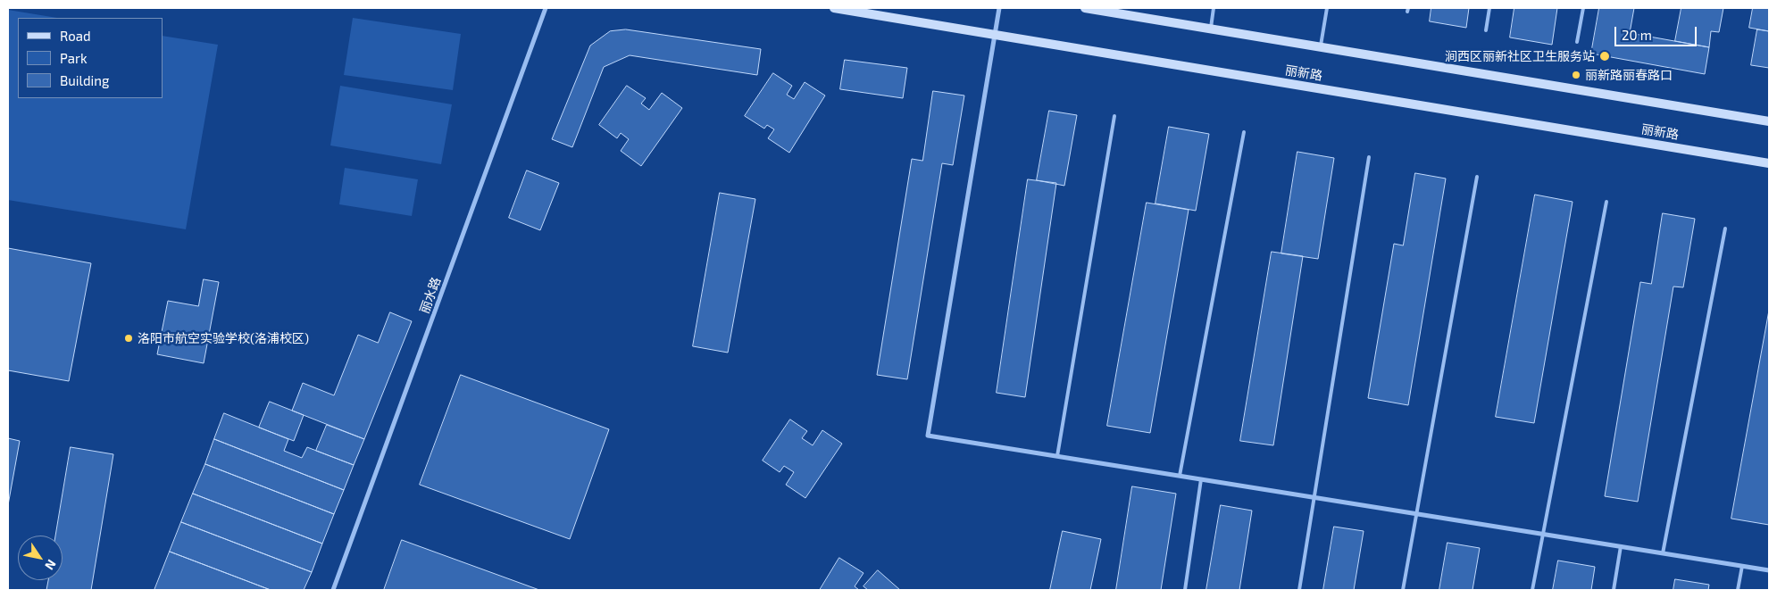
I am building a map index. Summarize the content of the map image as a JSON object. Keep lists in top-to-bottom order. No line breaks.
{"streets":{"main road":["丽新路"],"street":["丽水路"]},"places":["涧西区丽新社区卫生服务站","丽新路丽春路口","洛阳市航空实验学校(洛浦校区)"],"legend":["Road","Park","Building"],"scale_bar":"20 m","north":"bottom right"}
